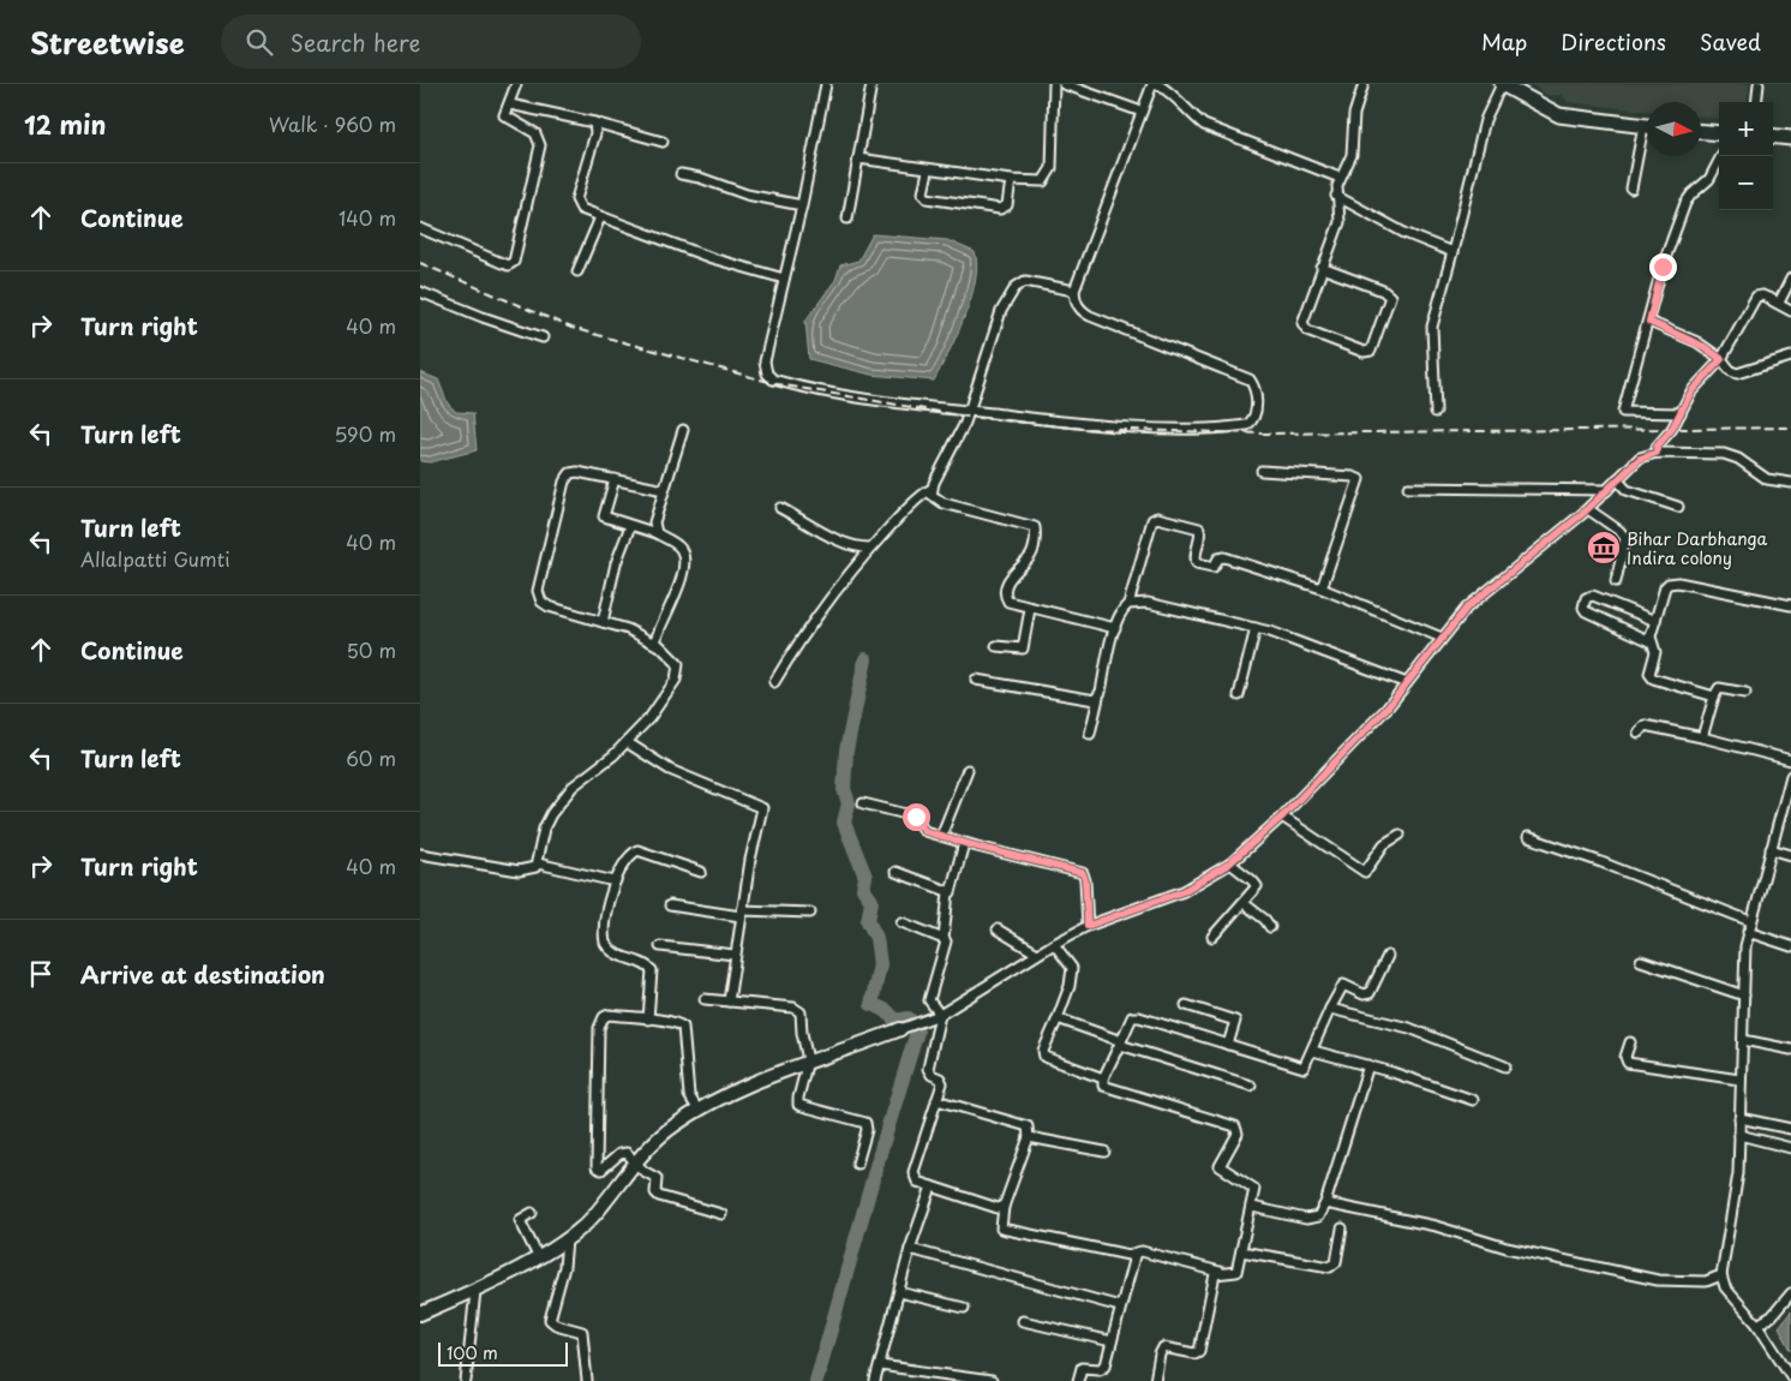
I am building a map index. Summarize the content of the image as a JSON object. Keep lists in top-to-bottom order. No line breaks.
{"places":{"museum":["Bihar Darbhanga Indira colony"]},"scale_bar":"100 m","north":"right","page":{"header":"Streetwise","search":"Search here","nav":["Map","Directions","Saved"],"heading":["12 min","Walk · 960 m"],"map_buttons":["+","−"],"list":[["Continue","140 m"],["Turn right","40 m"],["Turn left","590 m"],["Turn left","Allalpatti Gumti","40 m"],["Continue","50 m"],["Turn left","60 m"],["Turn right","40 m"],"Arrive at destination"],"scale":"100 m"}}
